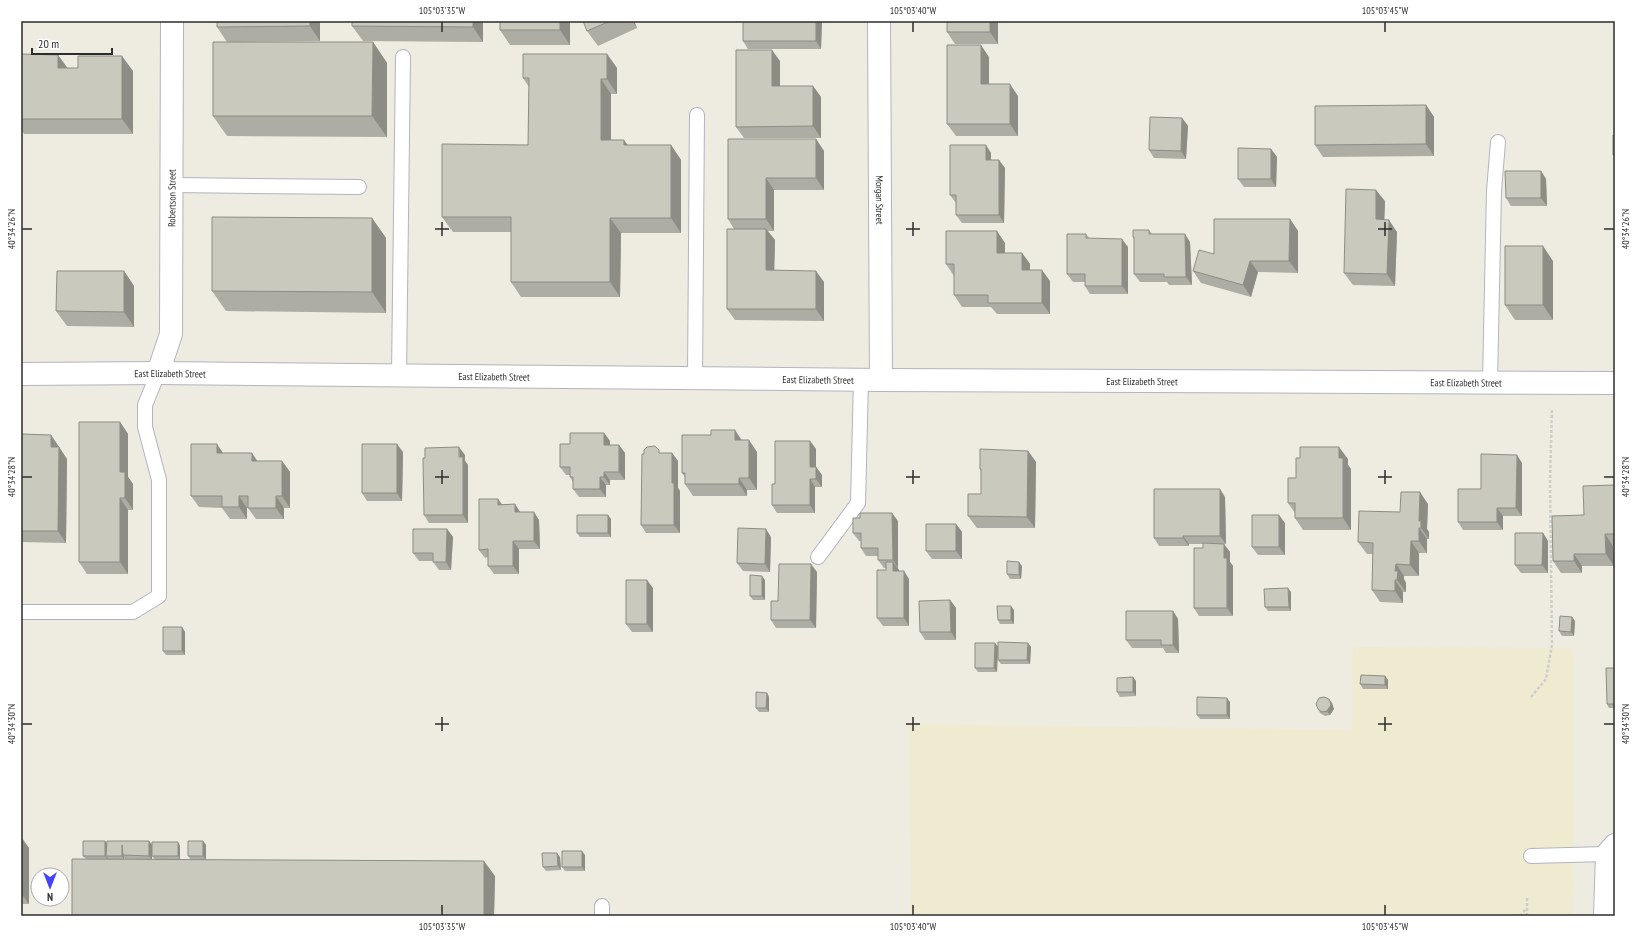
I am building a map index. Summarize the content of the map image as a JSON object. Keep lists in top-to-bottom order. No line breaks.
{"streets":{"street":["Robertson Street","Morgan Street","East Elizabeth Street"]},"crossings":[["Robertson Street","East Elizabeth Street"],["Morgan Street","East Elizabeth Street"]],"scale_bar":"20 m","north":"bottom","coordinates":["105°03'35\"W","105°03'40\"W","105°03'45\"W","40°34'26\"N","40°34'28\"N","40°34'30\"N"]}
